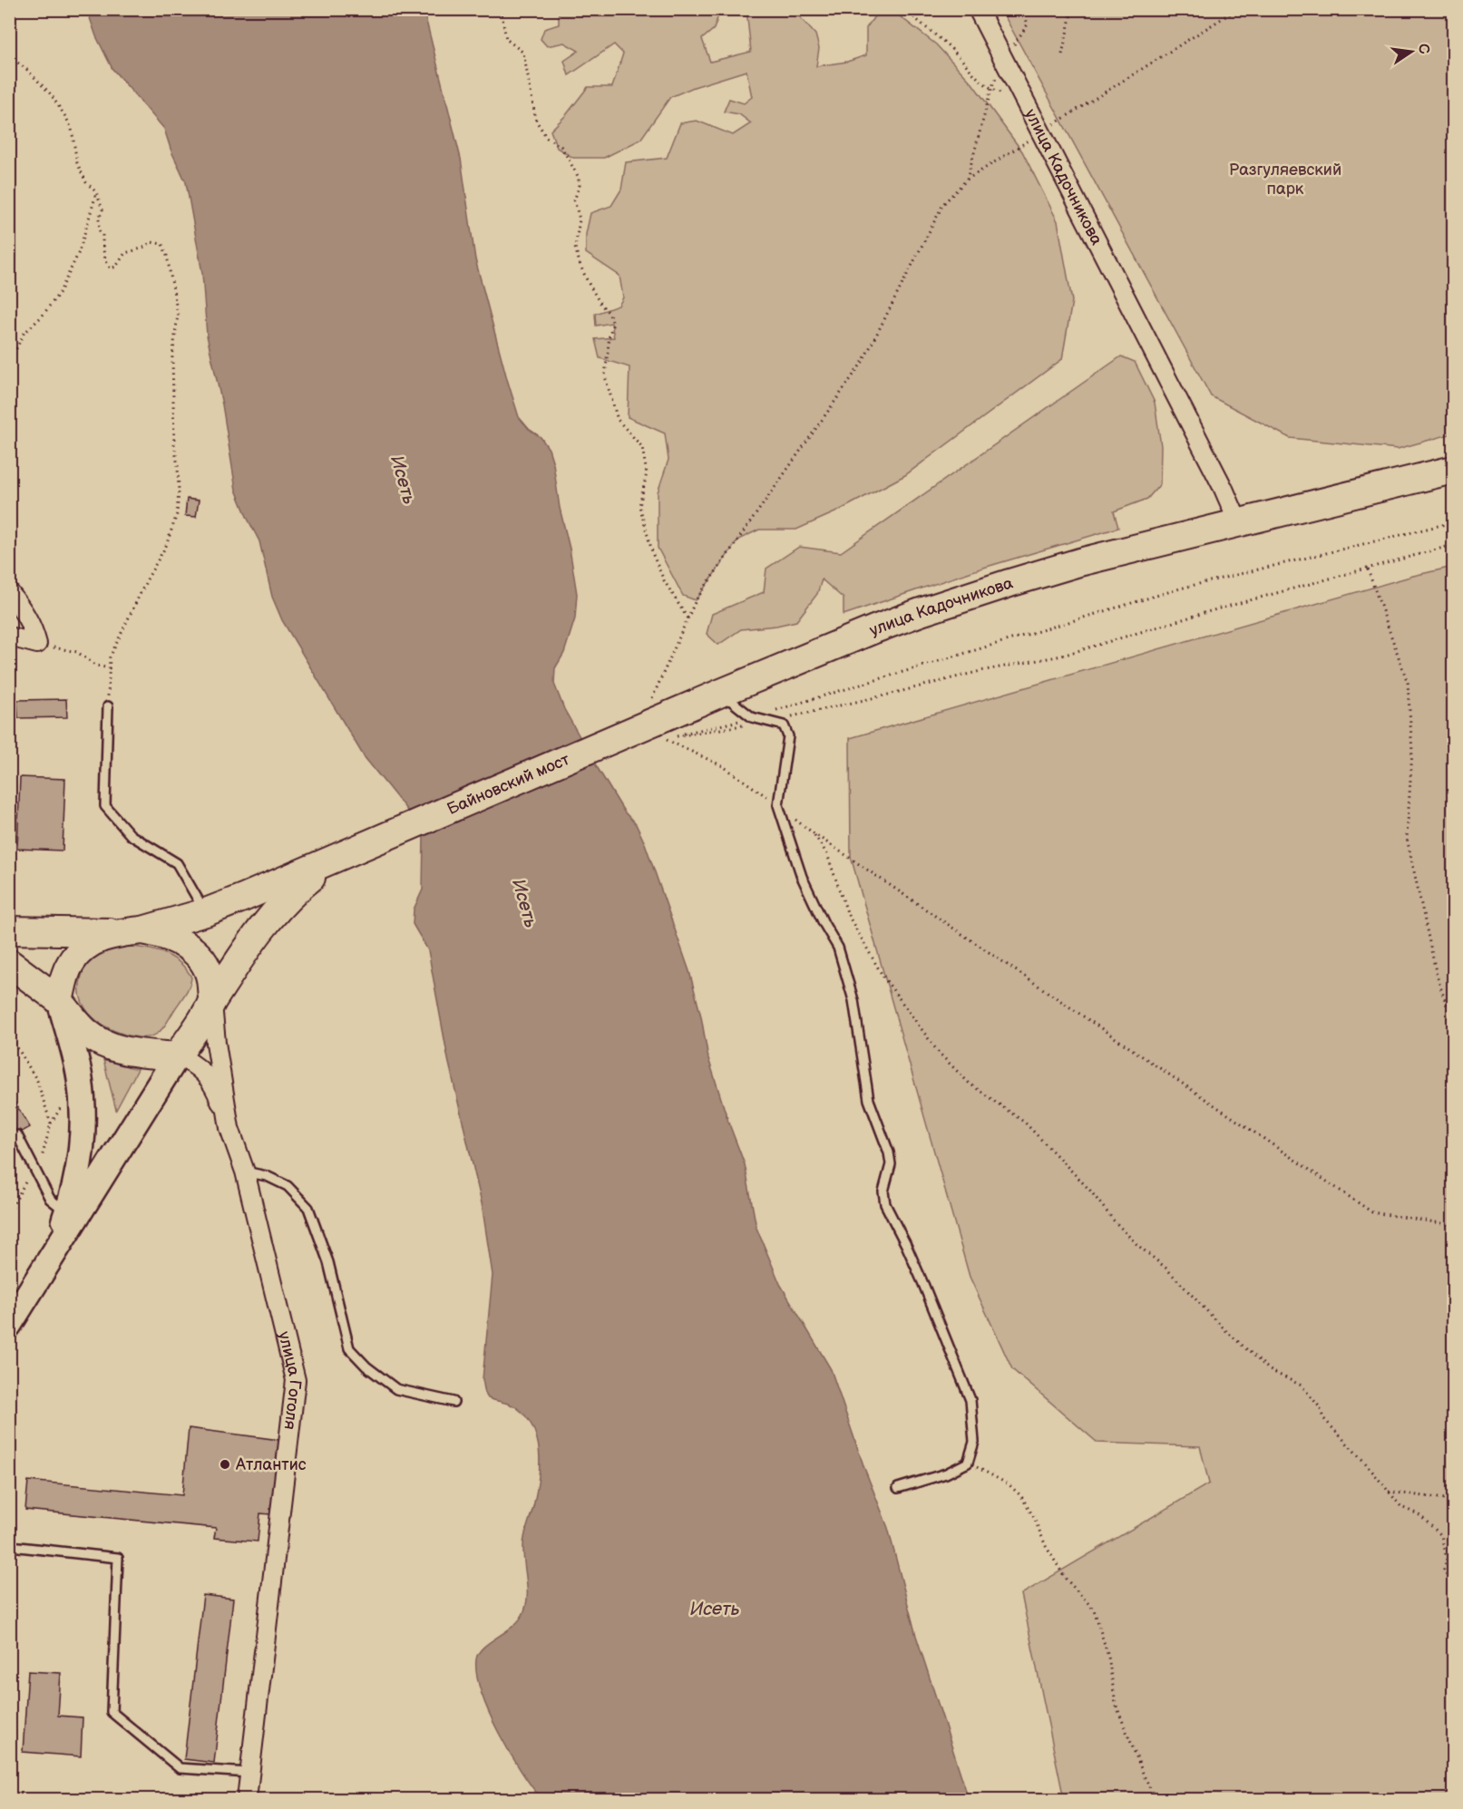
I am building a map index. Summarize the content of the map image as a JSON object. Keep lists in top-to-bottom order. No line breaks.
{"streets":{"main road":["улица Кадочникова","Байновский мост"],"street":["улица Гоголя"]},"crossings":[["улица Кадочникова","Байновский мост"]],"water":["Исеть"],"parks":["Разгуляевский парк"],"places":["Атлантис"],"north":"right"}
